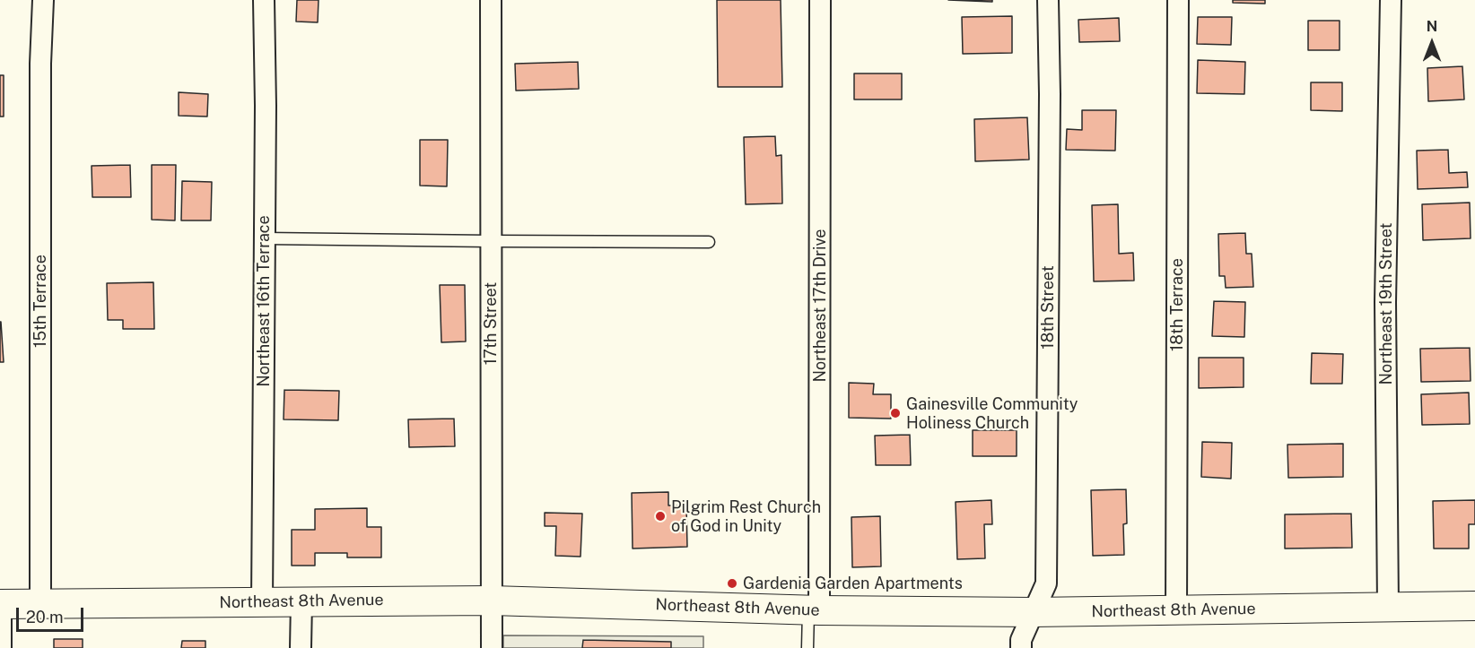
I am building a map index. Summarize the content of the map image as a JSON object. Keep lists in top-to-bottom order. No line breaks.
{"streets":{"street":["15th Terrace","Northeast 16th Terrace","Northeast 19th Street","18th Terrace","Northeast 17th Drive","18th Street","17th Street","Northeast 8th Avenue"]},"crossings":[["15th Terrace","Northeast 8th Avenue"],["Northeast 16th Terrace","Northeast 8th Avenue"],["Northeast 19th Street","Northeast 8th Avenue"],["18th Terrace","Northeast 8th Avenue"],["Northeast 17th Drive","Northeast 8th Avenue"],["18th Street","Northeast 8th Avenue"],["17th Street","Northeast 8th Avenue"]],"places":["Gainesville Community Holiness Church","Pilgrim Rest Church of God in Unity","Gardenia Garden Apartments"],"scale_bar":"20 m","north":"top"}
